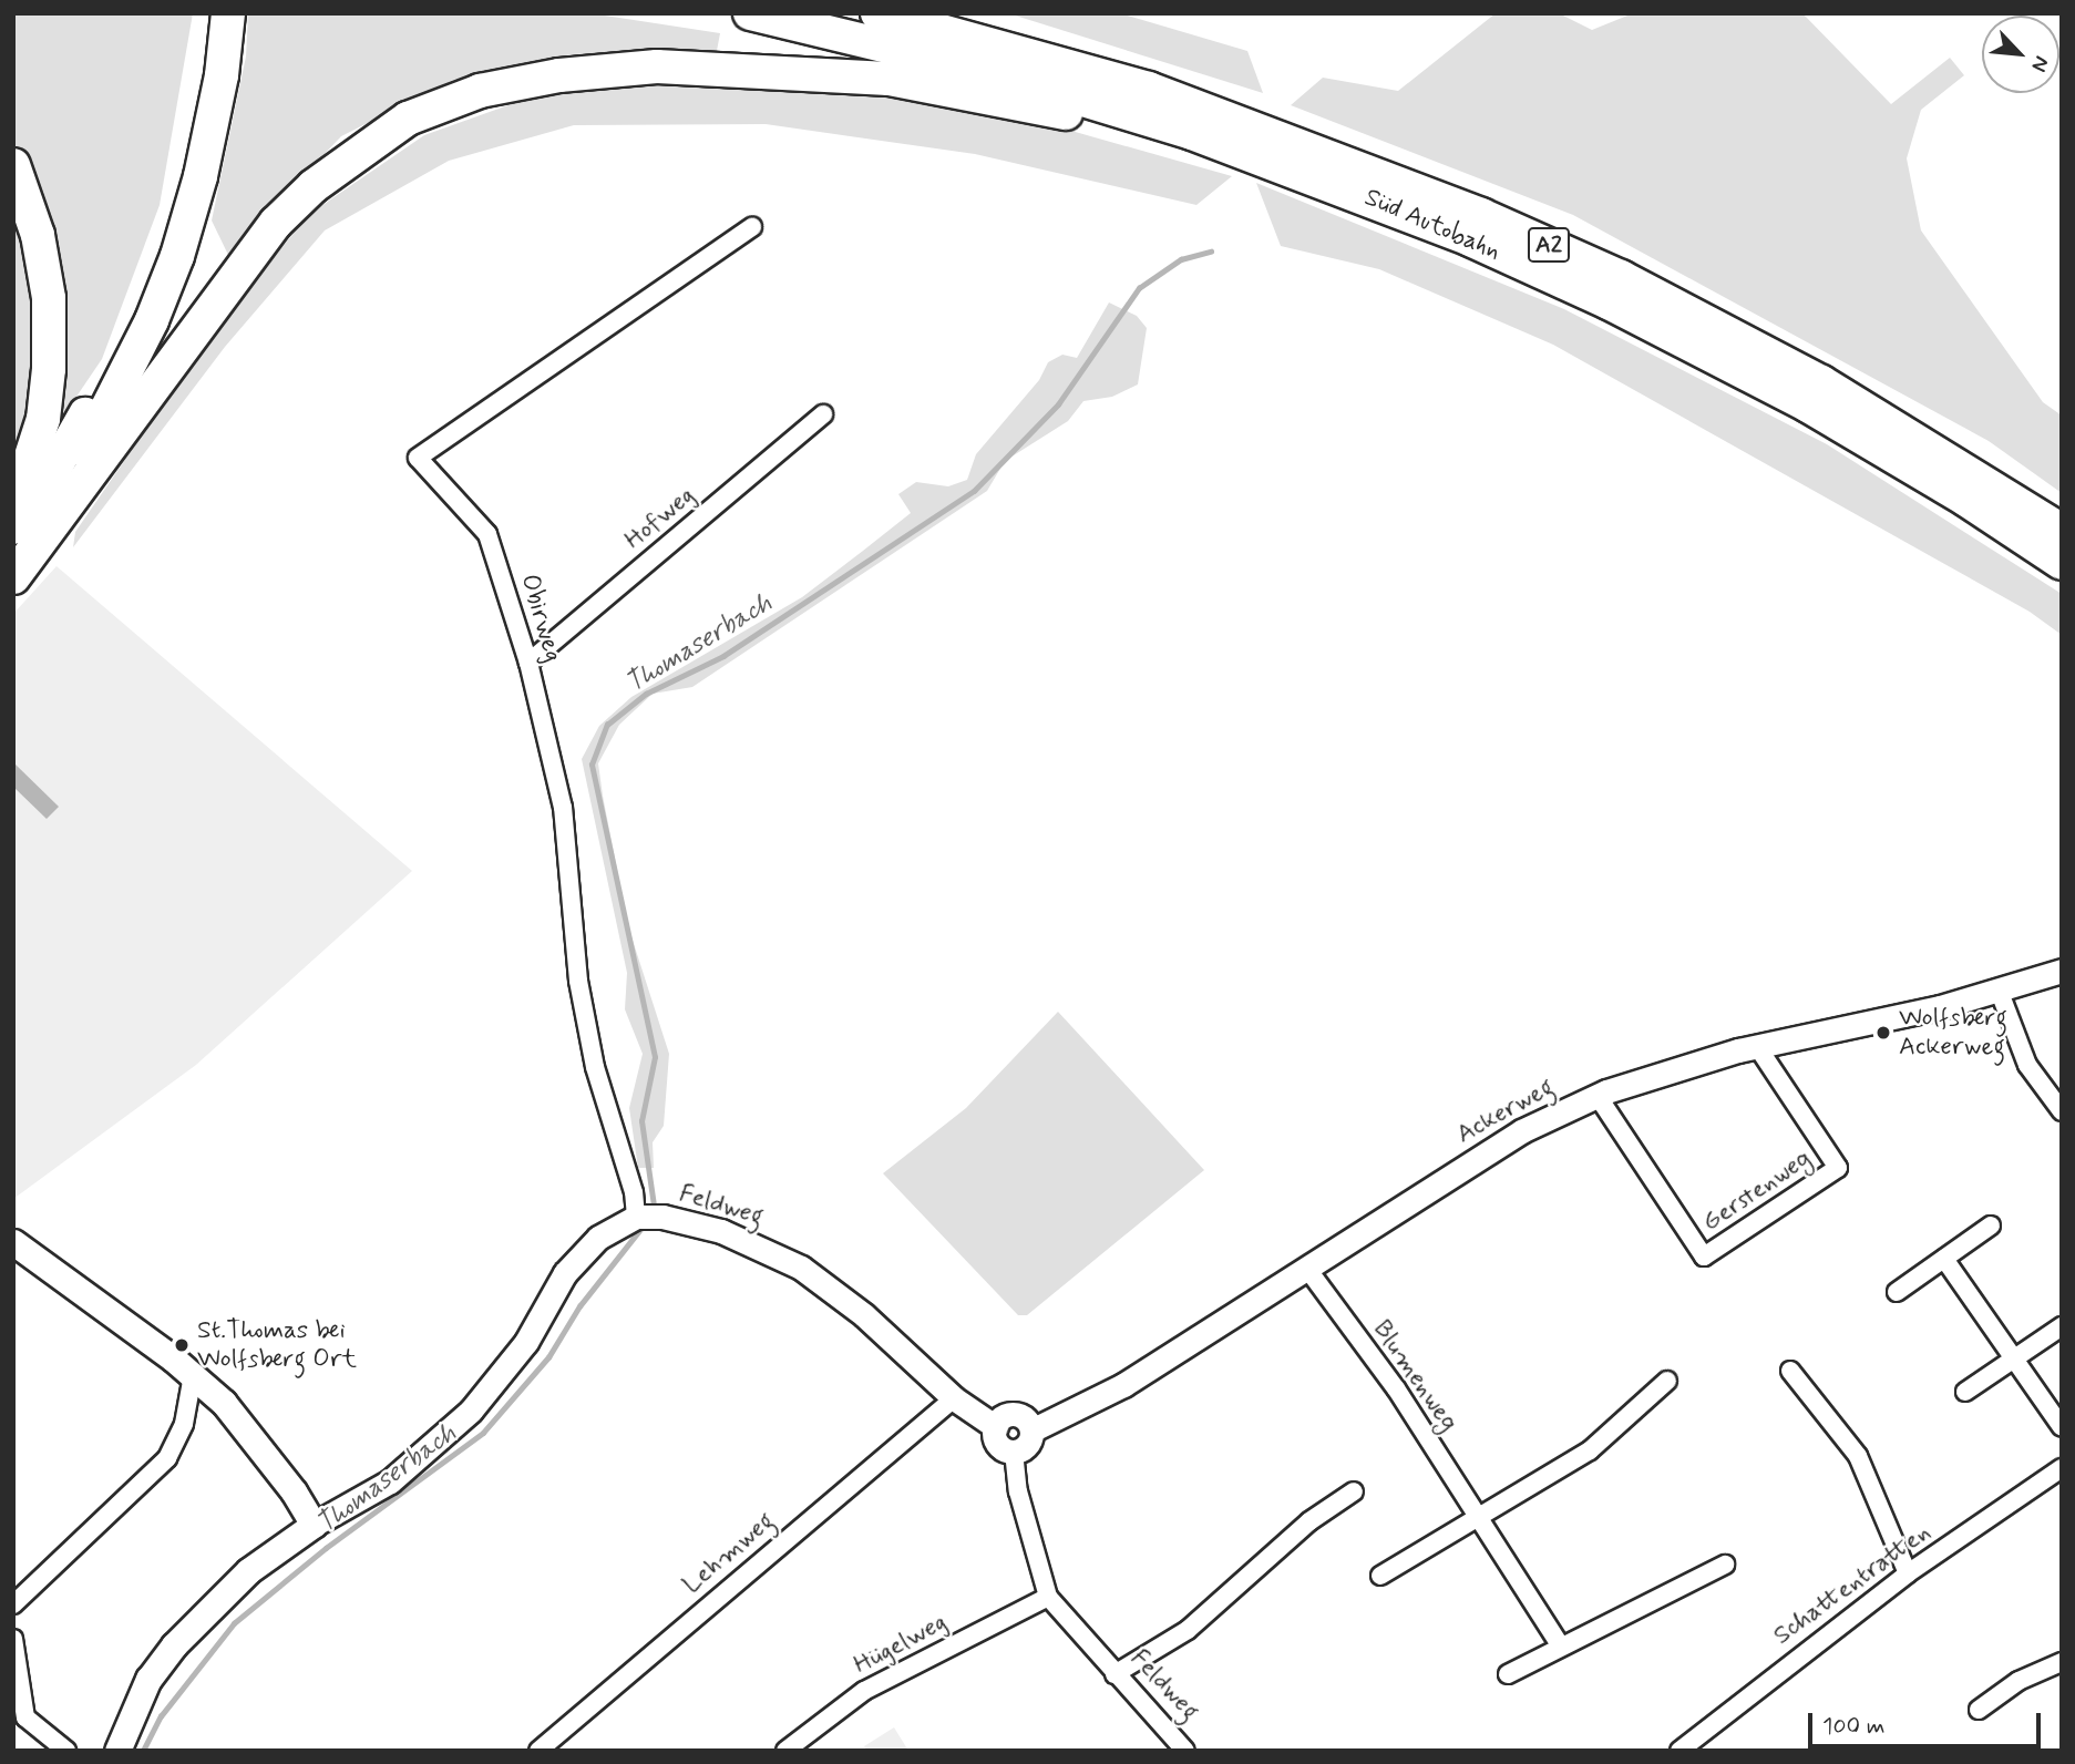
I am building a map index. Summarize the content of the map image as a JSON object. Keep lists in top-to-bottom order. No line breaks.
{"streets":{"highway":["Süd Autobahn","A2"],"street":["Hofweg","Obirweg","Ackerweg","Gerstenweg","Feldweg","Blumenweg","Lehmweg","Schattentratten","Hügelweg"]},"crossings":[["Hofweg","Obirweg"],["Obirweg","Feldweg"],["Ackerweg","Gerstenweg"],["Ackerweg","Feldweg"],["Ackerweg","Blumenweg"],["Feldweg","Lehmweg"],["Feldweg","Hügelweg"]],"water":["Thomaserbach"],"places":["Wolfsberg Ackerweg","St.Thomas bei Wolfsberg Ort"],"scale_bar":"100 m","north":"bottom right"}
